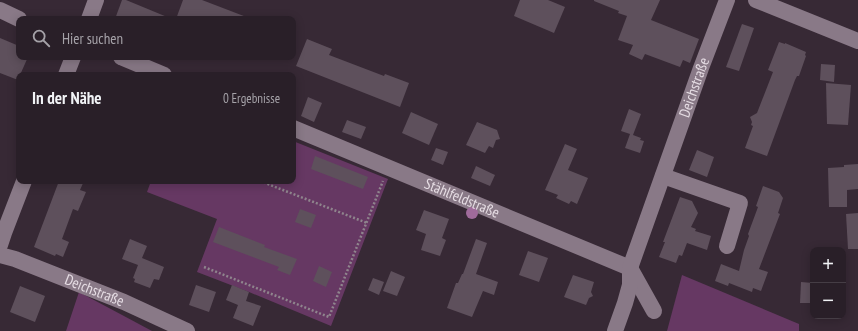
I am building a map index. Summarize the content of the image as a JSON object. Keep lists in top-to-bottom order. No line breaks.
{"streets":{"street":["Deichstraße","Stählfeldstraße"]},"crossings":[["Deichstraße","Stählfeldstraße"]],"page":{"search":"Hier suchen","heading":["In der Nähe","0 Ergebnisse"],"map_buttons":["+","−"]}}
